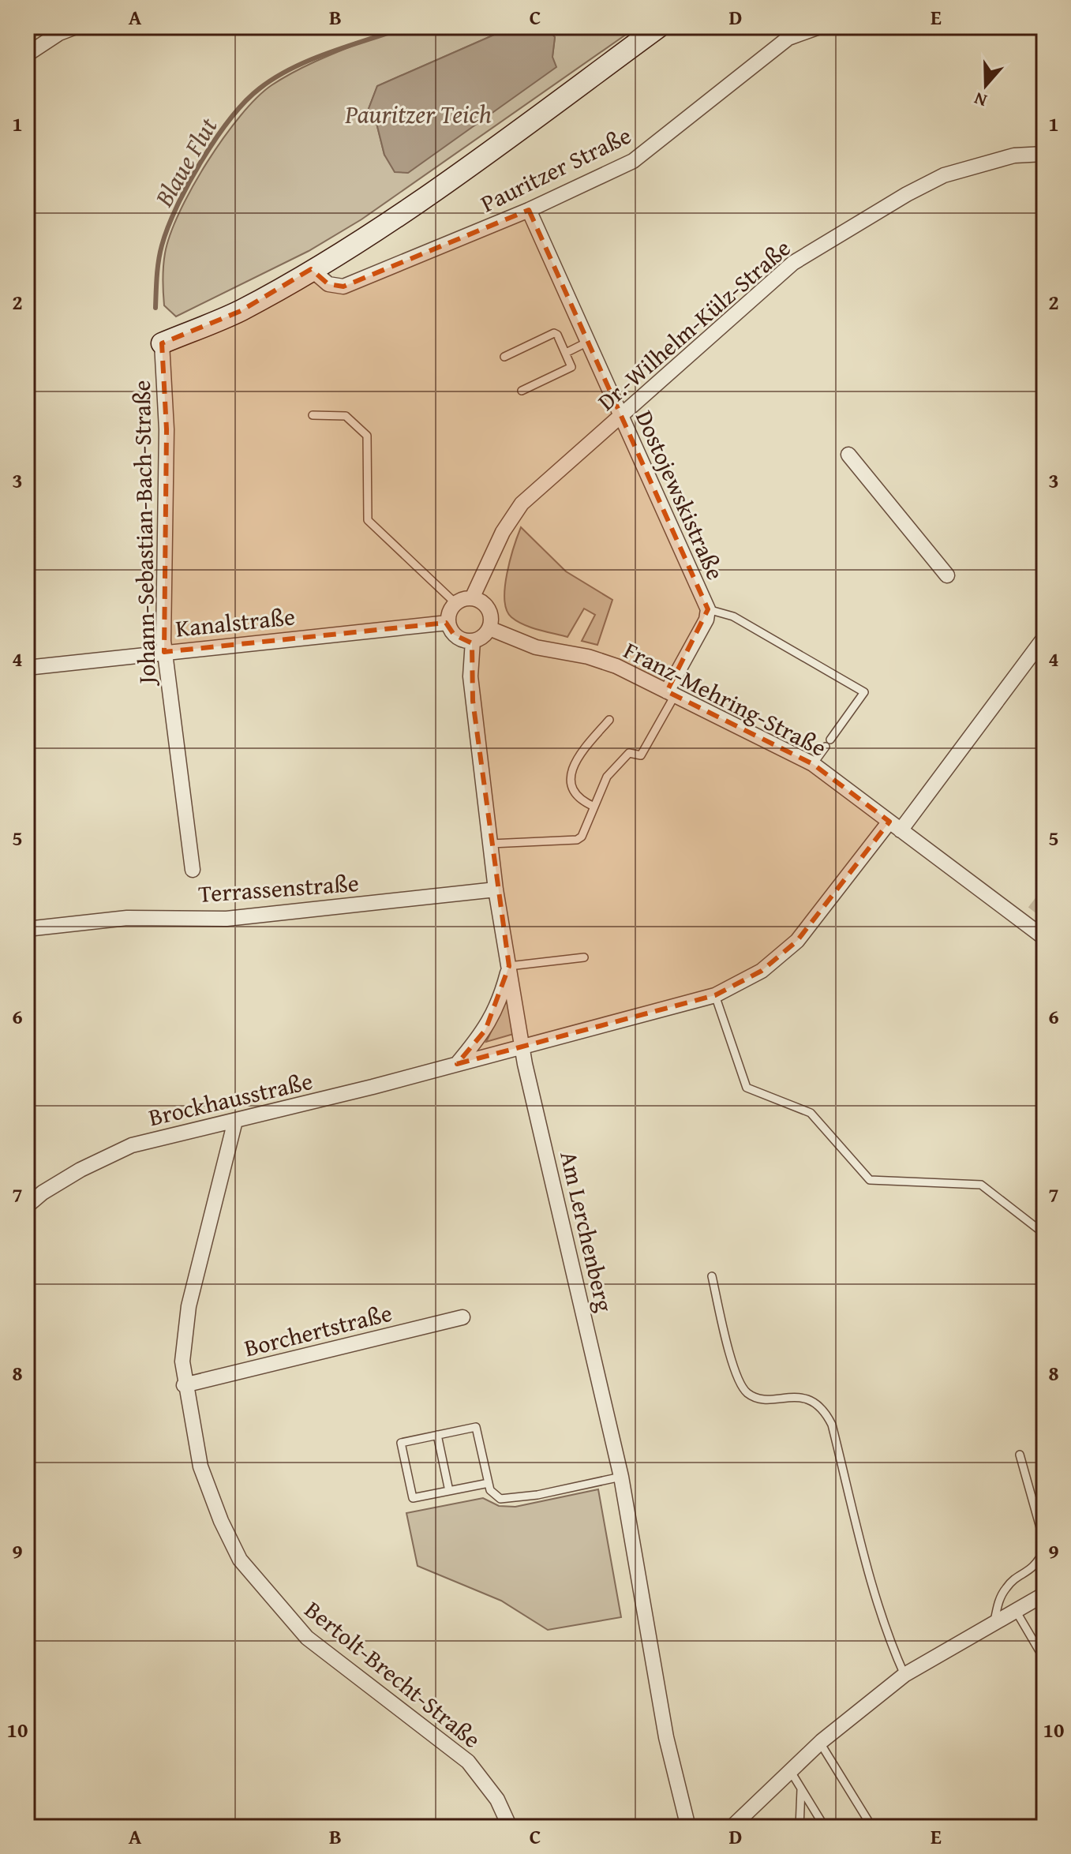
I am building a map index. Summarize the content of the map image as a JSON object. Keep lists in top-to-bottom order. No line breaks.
{"streets":{"street":["Pauritzer Straße","Dr.-Wilhelm-Külz-Straße","Dostojewskistraße","Johann-Sebastian-Bach-Straße","Kanalstraße","Franz-Mehring-Straße","Terrassenstraße","Brockhausstraße","Am Lerchenberg","Borchertstraße","Bertolt-Brecht-Straße"]},"crossings":[["Pauritzer Straße","Dostojewskistraße"],["Dr.-Wilhelm-Külz-Straße","Dostojewskistraße"],["Dr.-Wilhelm-Külz-Straße","Kanalstraße"],["Dr.-Wilhelm-Külz-Straße","Franz-Mehring-Straße"],["Dr.-Wilhelm-Külz-Straße","Am Lerchenberg"],["Dostojewskistraße","Franz-Mehring-Straße"],["Johann-Sebastian-Bach-Straße","Kanalstraße"],["Kanalstraße","Franz-Mehring-Straße"],["Kanalstraße","Am Lerchenberg"],["Franz-Mehring-Straße","Brockhausstraße"],["Franz-Mehring-Straße","Am Lerchenberg"],["Terrassenstraße","Am Lerchenberg"],["Brockhausstraße","Am Lerchenberg"],["Brockhausstraße","Bertolt-Brecht-Straße"],["Borchertstraße","Bertolt-Brecht-Straße"]],"water":["Pauritzer Teich","Blaue Flut"],"north":"bottom","grid":{"columns":["A","B","C","D","E"],"rows":["1","2","3","4","5","6","7","8","9","10"]}}
